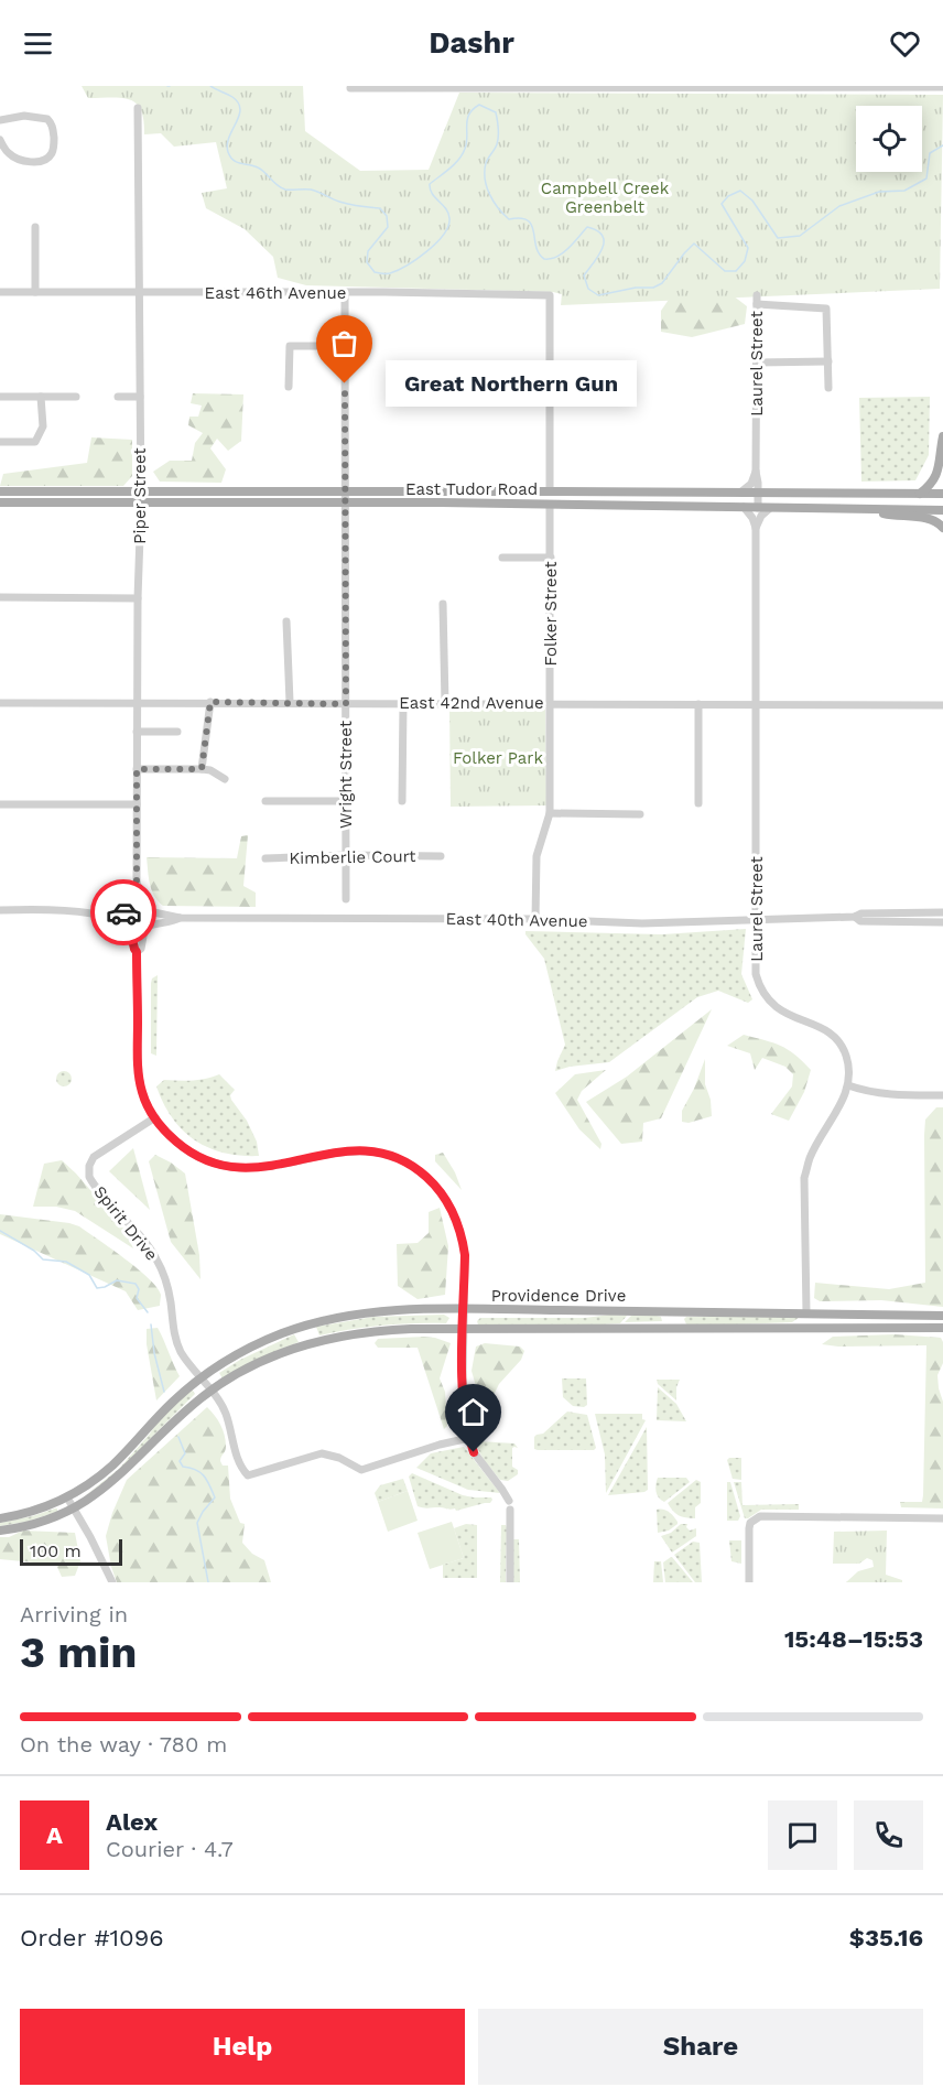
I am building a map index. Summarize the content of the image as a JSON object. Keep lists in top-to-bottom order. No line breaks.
{"streets":{"main road":["East Tudor Road","Providence Drive"],"street":["East 46th Avenue","Laurel Street","Piper Street","Folker Street","East 42nd Avenue","Wright Street","Kimberlie Court","East 40th Avenue","Spirit Drive"]},"crossings":[["East 46th Avenue","East Tudor Road"],["East 46th Avenue","Piper Street"],["East 46th Avenue","Wright Street"],["Laurel Street","East Tudor Road"],["Laurel Street","East 42nd Avenue"],["Laurel Street","East 40th Avenue"],["East Tudor Road","Piper Street"],["East Tudor Road","Folker Street"],["East Tudor Road","Wright Street"],["Piper Street","East 42nd Avenue"],["Piper Street","East 40th Avenue"],["Piper Street","Spirit Drive"],["Piper Street","Providence Drive"],["Folker Street","East 42nd Avenue"],["Folker Street","East 40th Avenue"],["East 42nd Avenue","Wright Street"],["Wright Street","Kimberlie Court"],["Spirit Drive","Providence Drive"]],"parks":["Campbell Creek Greenbelt","Folker Park"],"places":["Great Northern Gun"],"scale_bar":"100 m","page":{"header":"Dashr","bubble":"Great Northern Gun","scale":"100 m","heading":["3 min","Arriving in","15:48–15:53"],"panel":["Alex","Courier · 4.7","Order #1096","$35.16"],"bar":"On the way · 780 m","round":"A","buttons":["Help","Share"]}}
